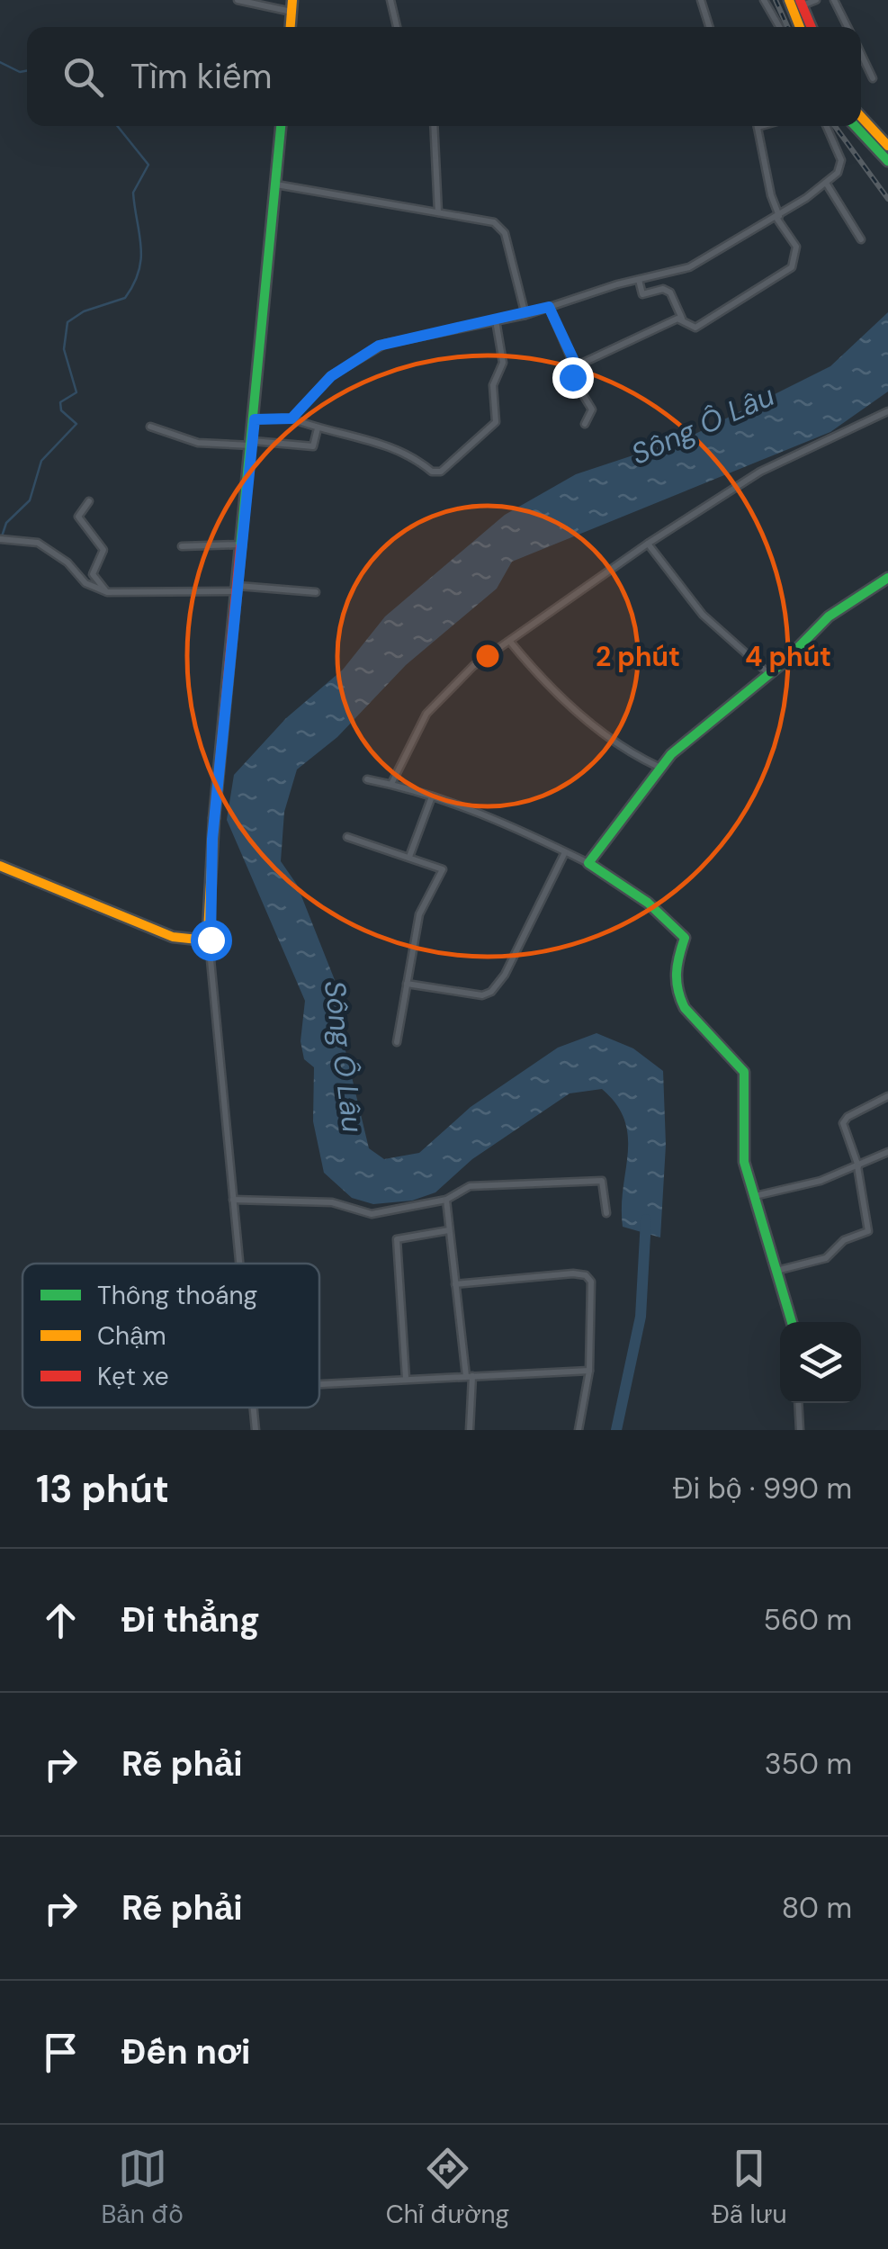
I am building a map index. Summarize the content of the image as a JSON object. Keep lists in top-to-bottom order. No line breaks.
{"water":["Sông Ô Lâu"],"legend":["Thông thoáng","Chậm","Kẹt xe"],"page":{"search":"Tìm kiếm","heading":["13 phút","Đi bộ · 990 m"],"list":[["Đi thẳng","560 m"],["Rẽ phải","350 m"],["Rẽ phải","80 m"],"Đến nơi"],"nav":["Bản đồ","Chỉ đường","Đã lưu"]},"rings":["2 phút","4 phút"]}
